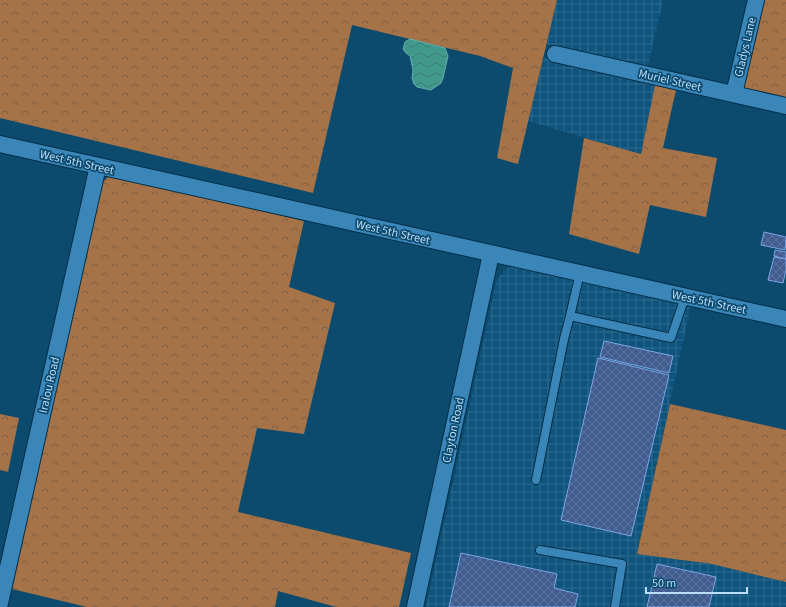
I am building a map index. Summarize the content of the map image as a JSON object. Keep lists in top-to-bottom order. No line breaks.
{"streets":{"street":["Gladys Lane","Muriel Street","West 5th Street","Iralou Road","Clayton Road"]},"crossings":[["Gladys Lane","Muriel Street"],["West 5th Street","Iralou Road"],["West 5th Street","Clayton Road"]],"scale_bar":"50 m"}
